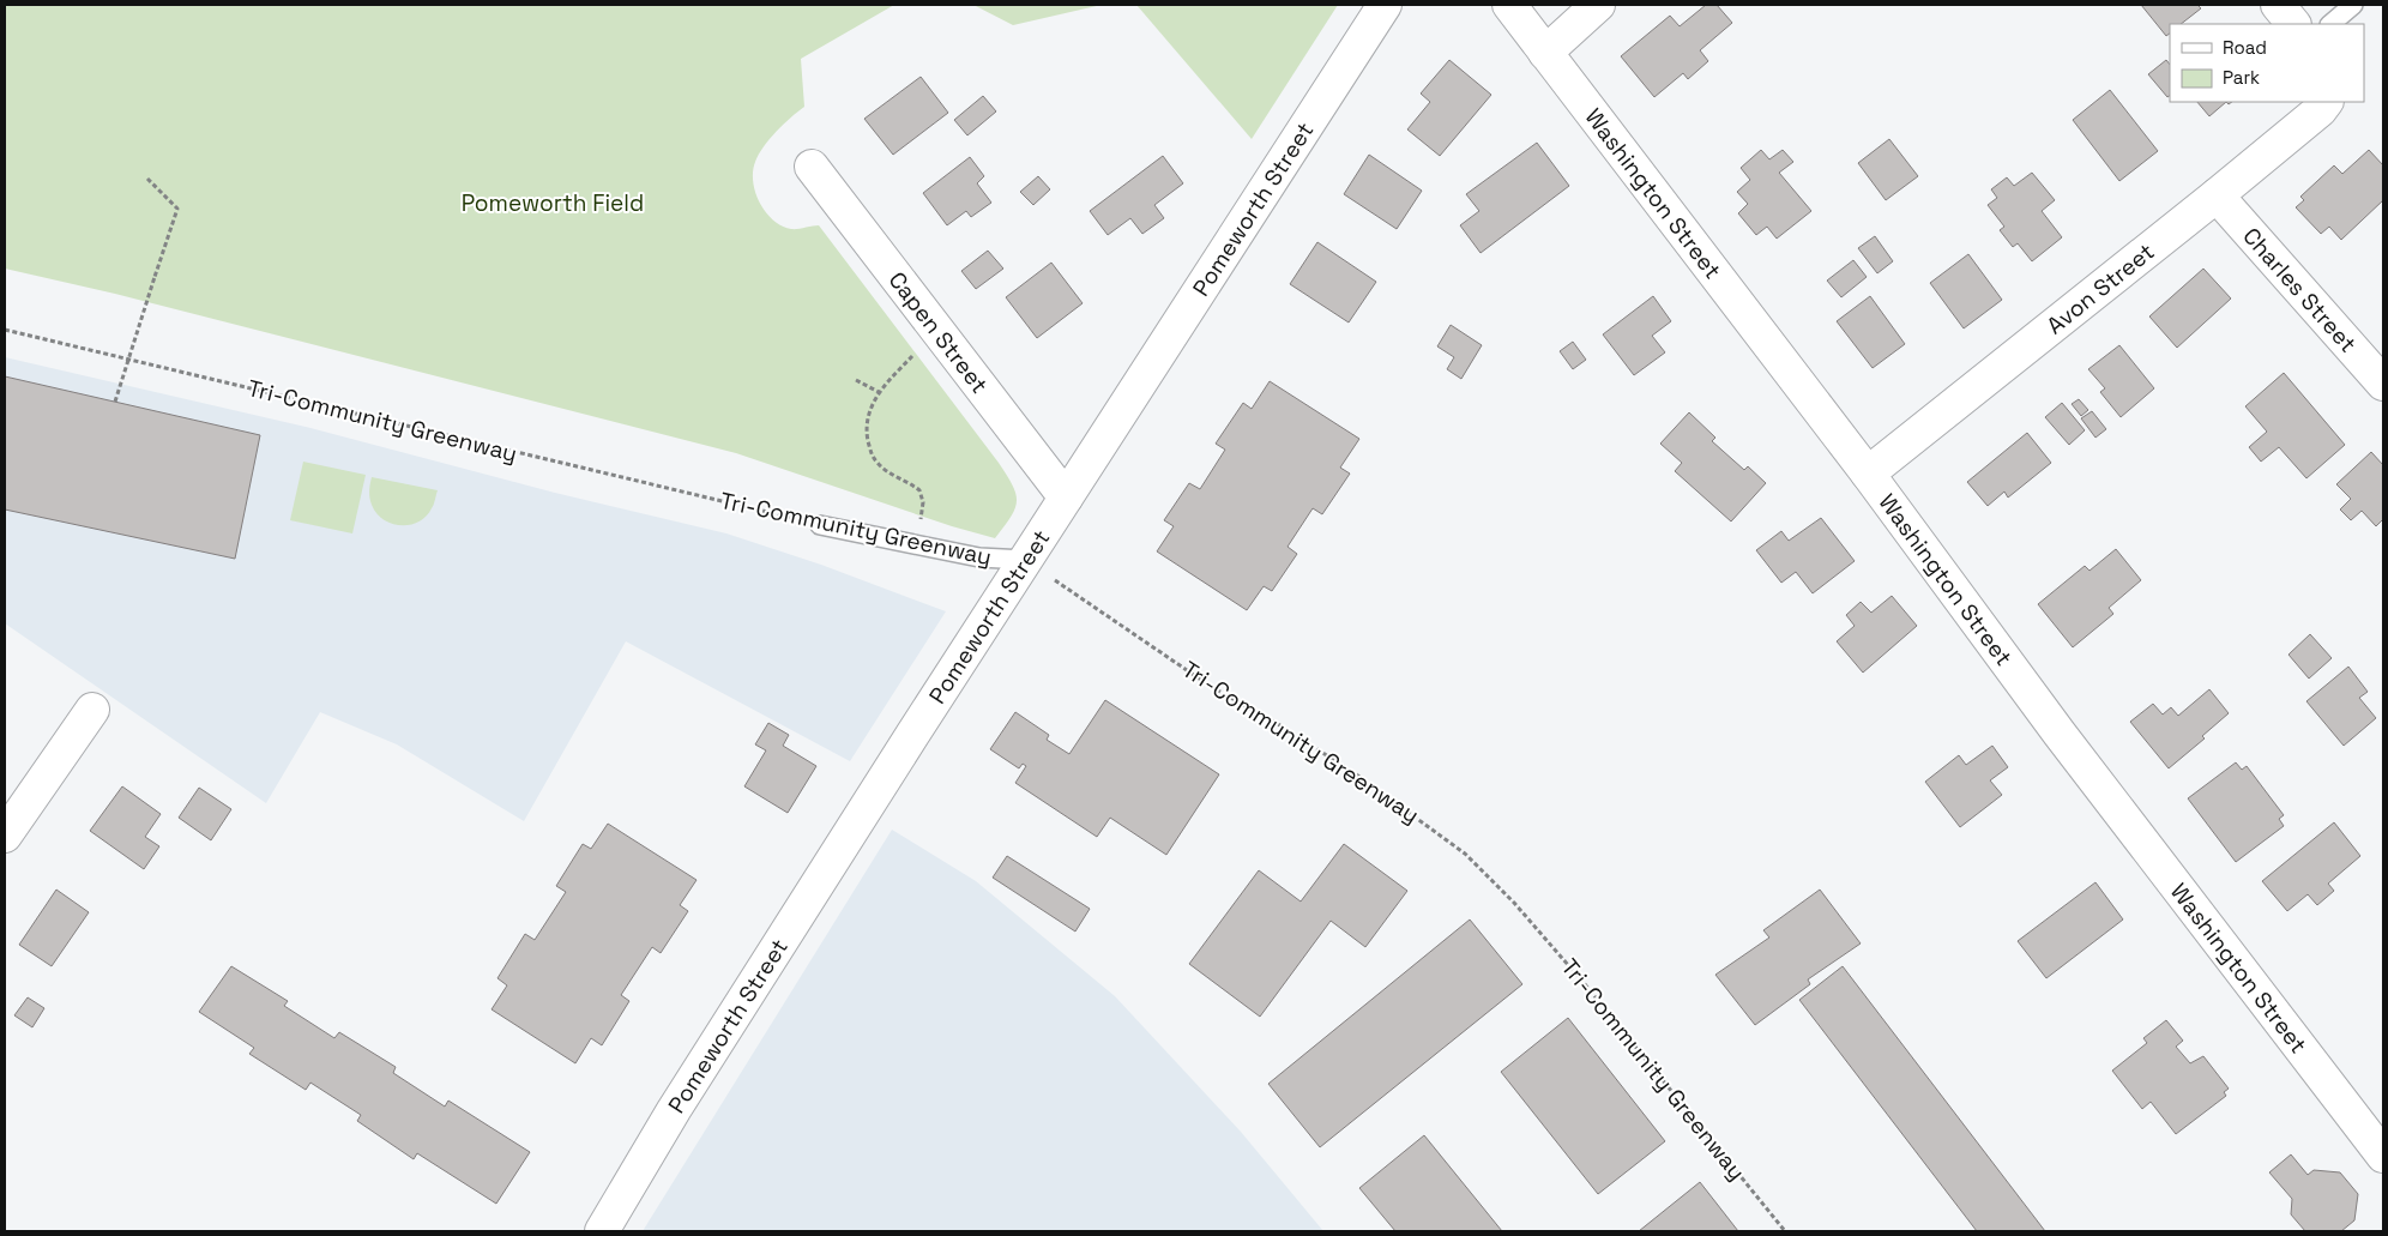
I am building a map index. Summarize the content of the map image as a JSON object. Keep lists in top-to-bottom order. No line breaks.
{"streets":{"street":["Washington Street","Pomeworth Street","Avon Street","Charles Street","Capen Street"],"lane":["Tri-Community Greenway"]},"crossings":[["Washington Street","Avon Street"],["Pomeworth Street","Capen Street"],["Pomeworth Street","Tri-Community Greenway"],["Avon Street","Charles Street"]],"parks":["Pomeworth Field"],"legend":["Road","Park"]}
